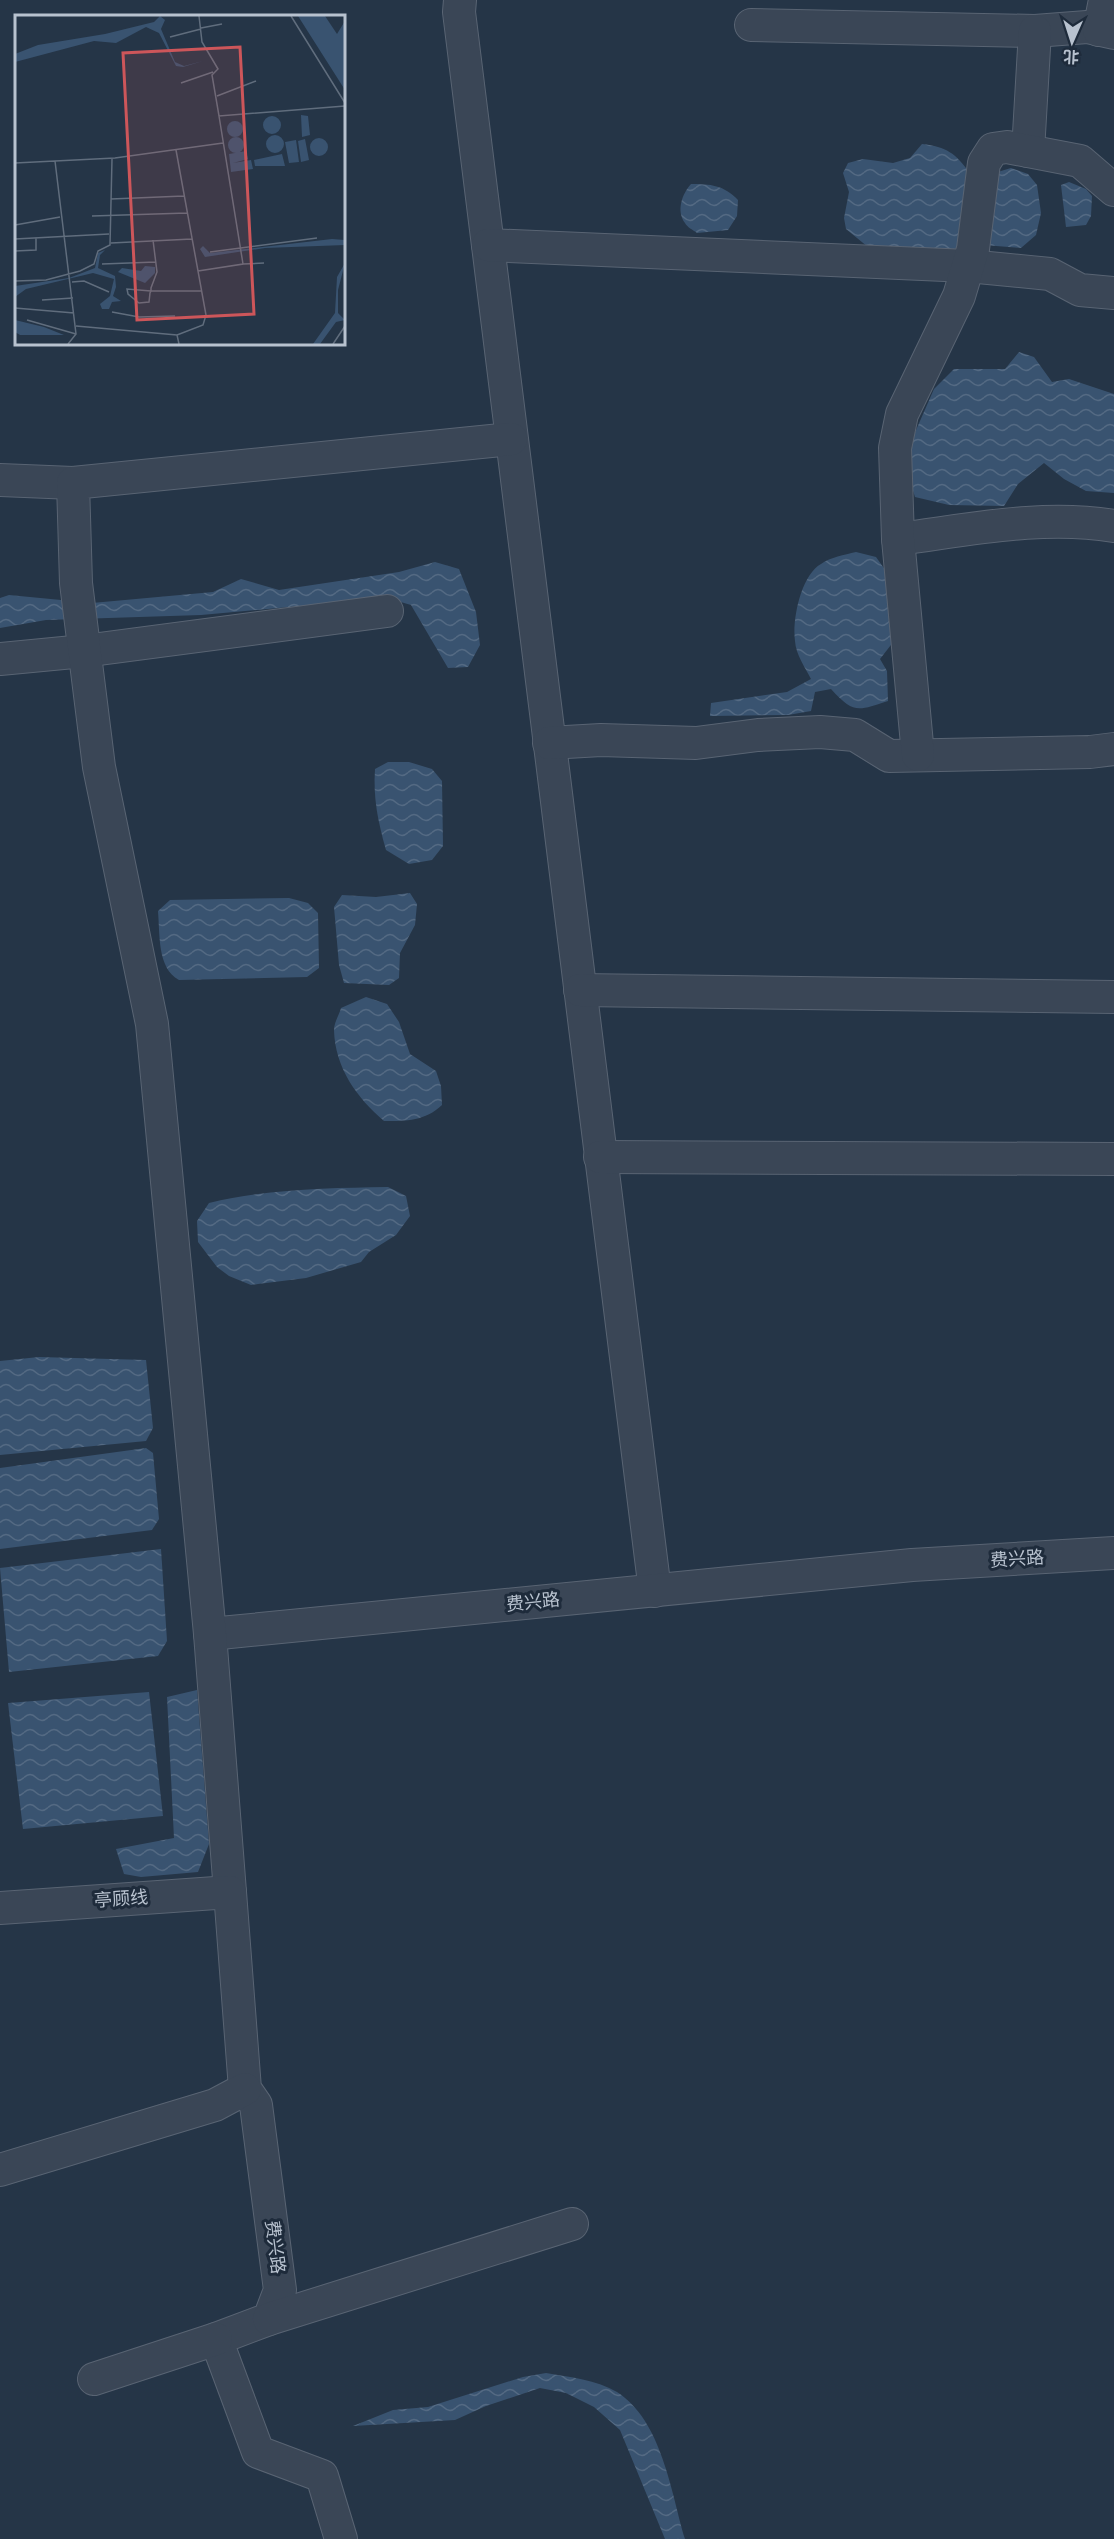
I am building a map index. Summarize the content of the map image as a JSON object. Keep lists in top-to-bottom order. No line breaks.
{"streets":{"street":["费兴路","亭顾线"]},"crossings":[["费兴路","亭顾线"]],"north":"bottom"}
